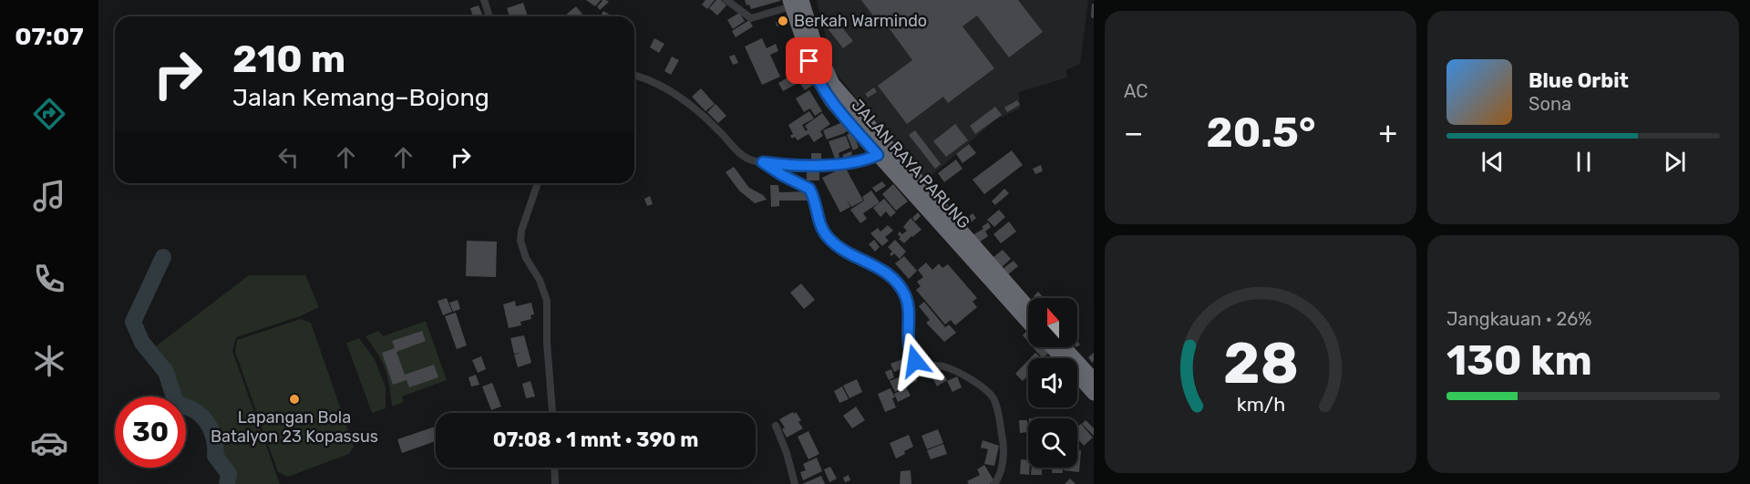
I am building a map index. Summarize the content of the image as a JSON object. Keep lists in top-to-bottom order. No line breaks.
{"streets":{"highway":["JALAN RAYA PARUNG"]},"places":["Berkah Warmindo","Lapangan Bola Batalyon 23 Kopassus"],"north":"top","page":{"tabs":"07:07","tile":["AC",["Jangkauan · 26%","130 km"]],"turn":["210 m","Jalan Kemang–Bojong"],"song":["Blue Orbit","Sona"],"heat":["−","20.5°","+"],"limit":"30","trip":"07:08 · 1 mnt · 390 m","gauge":["28","km/h"]}}
